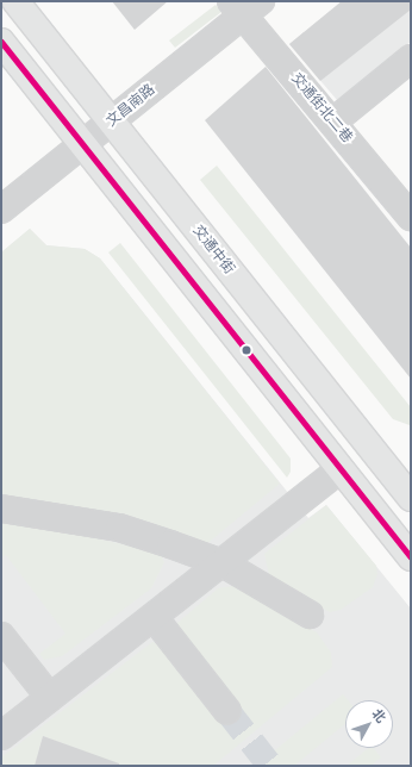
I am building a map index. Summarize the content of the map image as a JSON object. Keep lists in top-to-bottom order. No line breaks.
{"streets":{"main road":["交通中街"],"street":["文昌南路","交通街北二巷"]},"crossings":[["文昌南路","交通街北二巷"],["文昌南路","交通中街"]],"north":"top right"}
